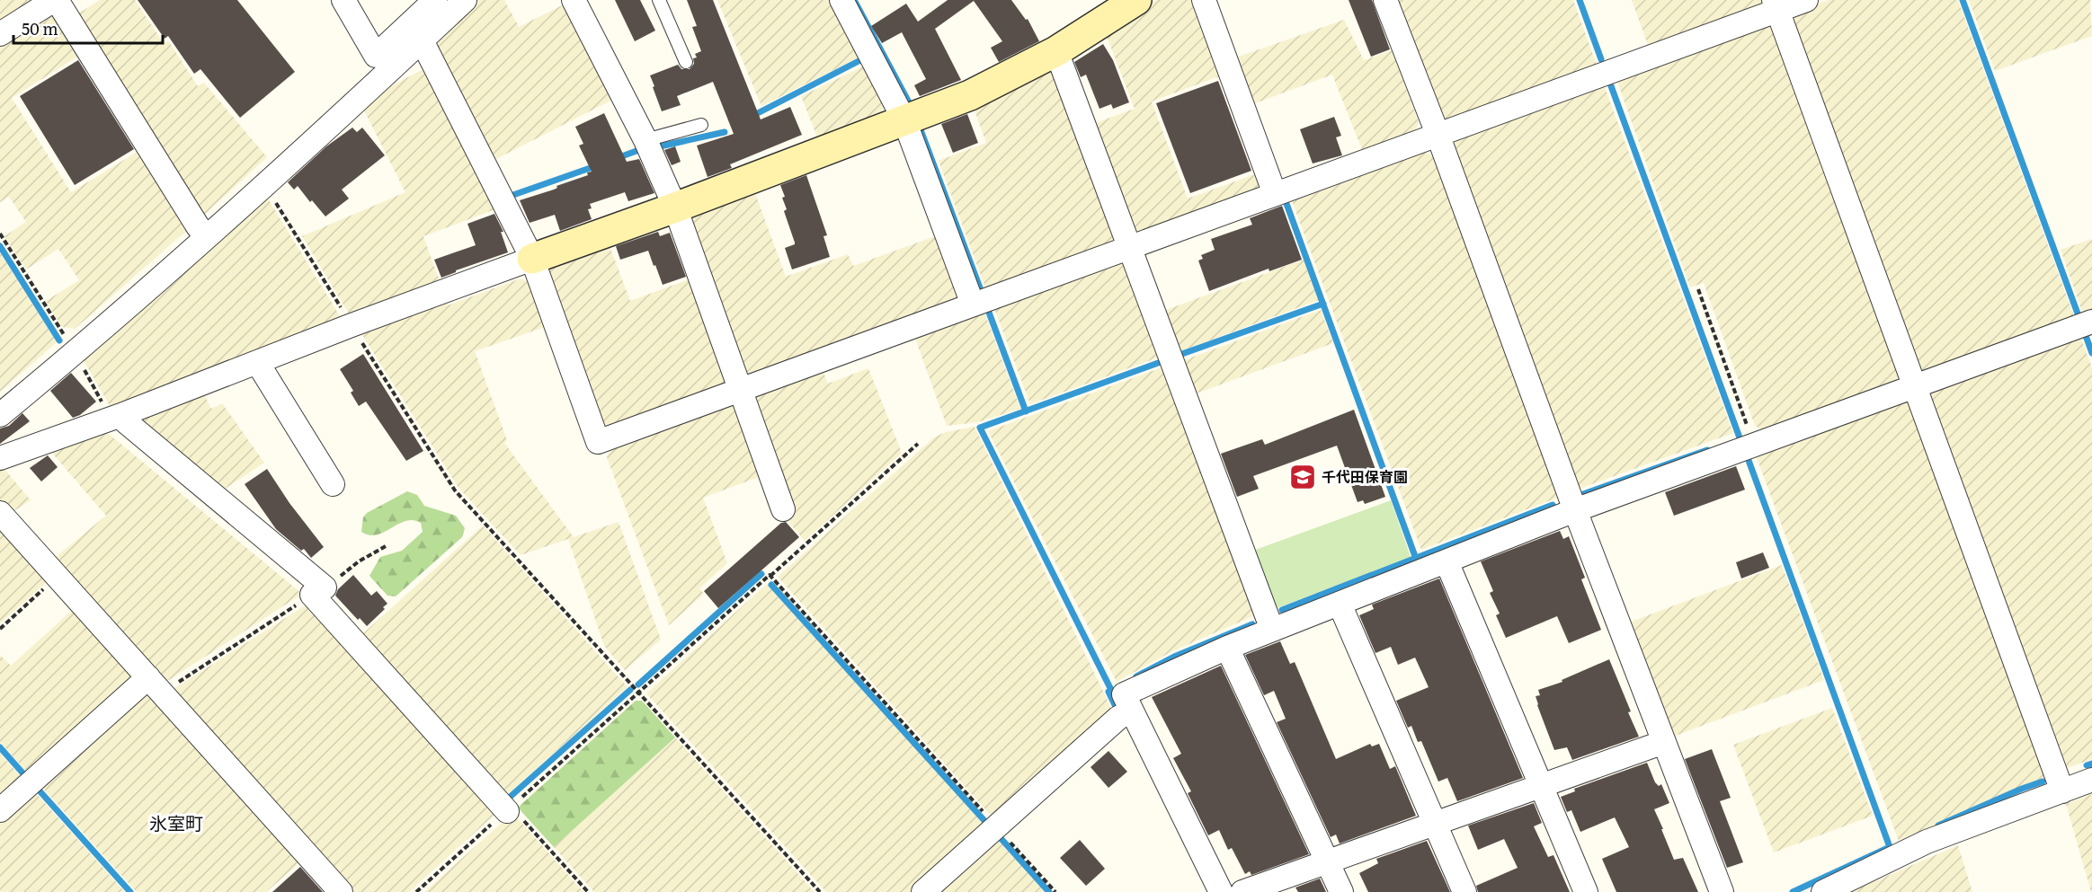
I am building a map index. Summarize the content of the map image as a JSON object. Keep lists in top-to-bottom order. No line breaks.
{"districts":["氷室町"],"places":{"school or university":["千代田保育園"]},"scale_bar":"50 m"}
